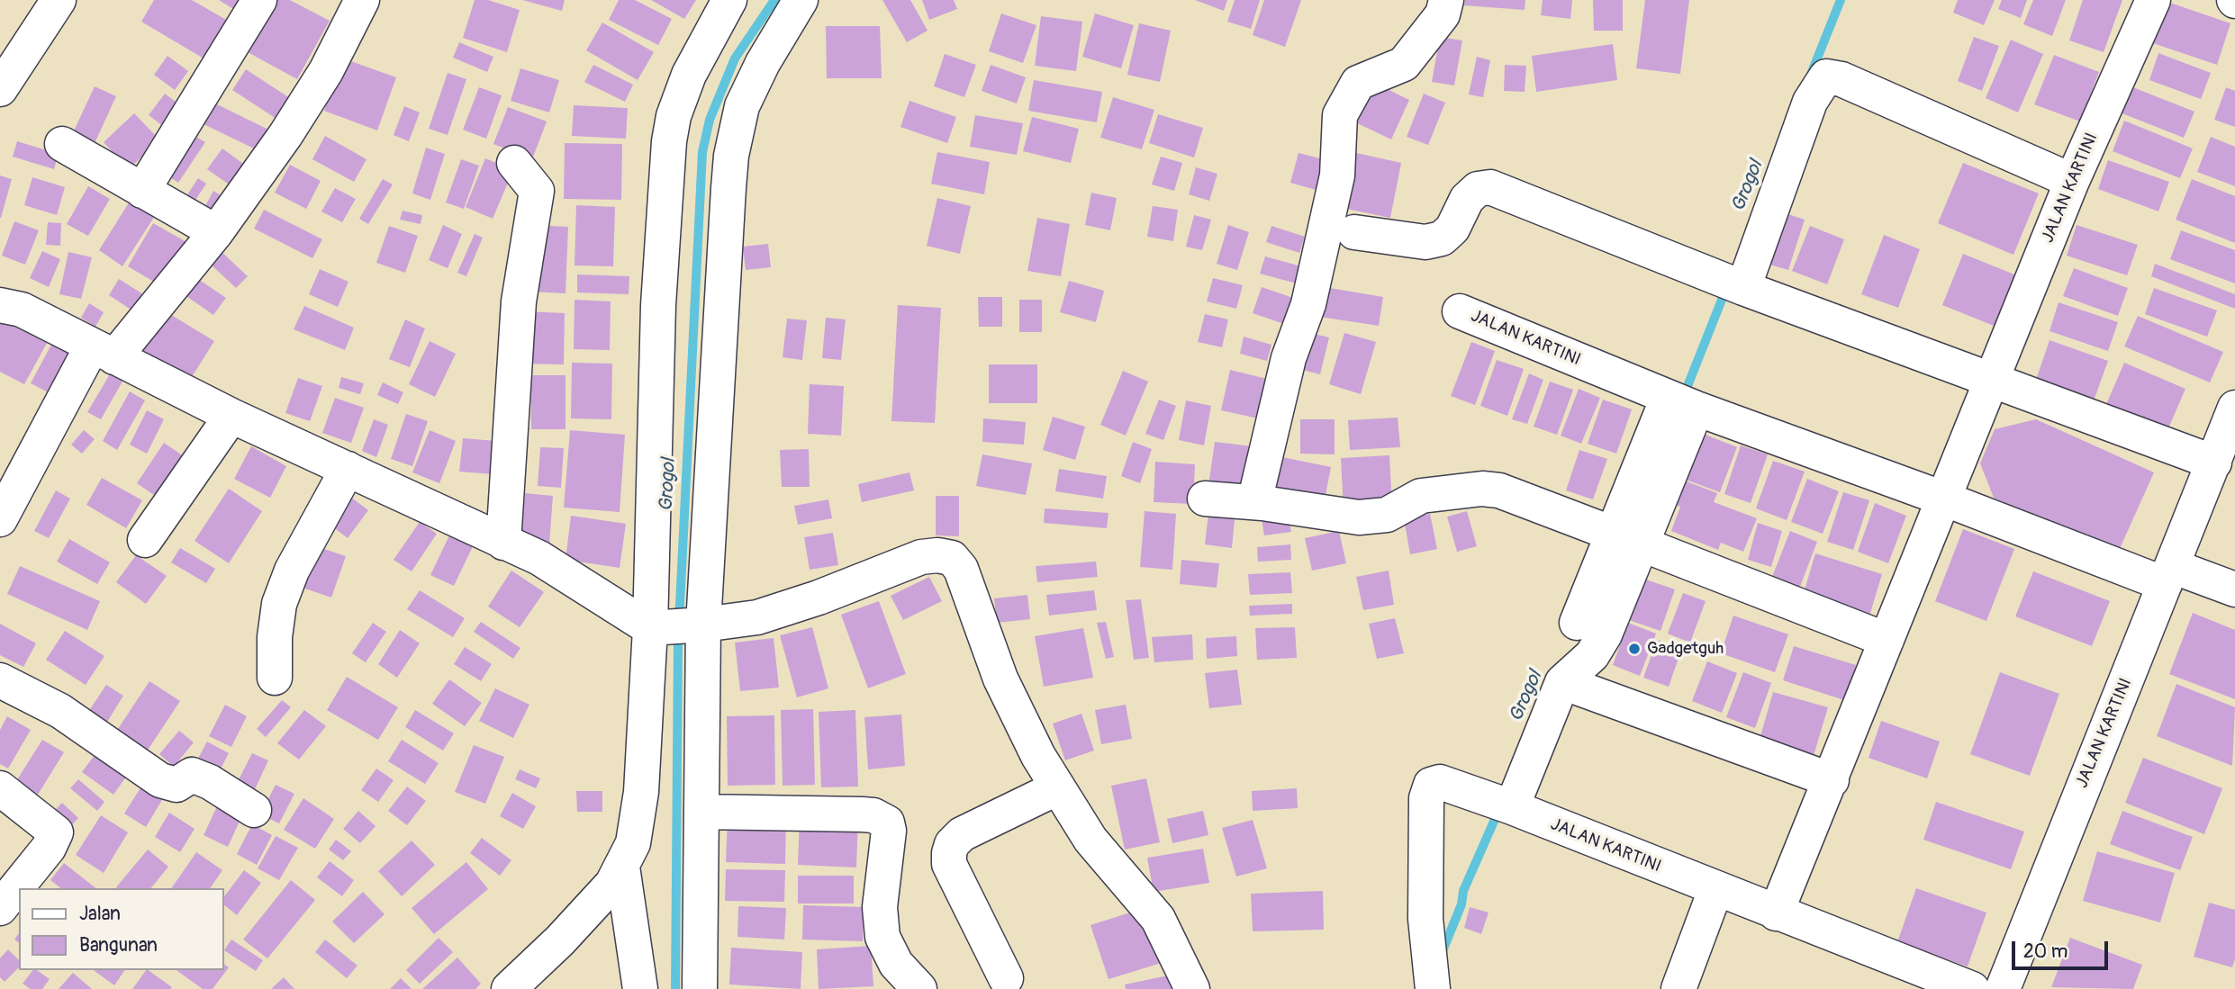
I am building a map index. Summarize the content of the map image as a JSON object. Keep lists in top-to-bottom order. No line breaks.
{"streets":{"street":["JALAN KARTINI"]},"water":["Grogol"],"places":["Gadgetguh"],"legend":["Jalan","Bangunan"],"scale_bar":"20 m"}
